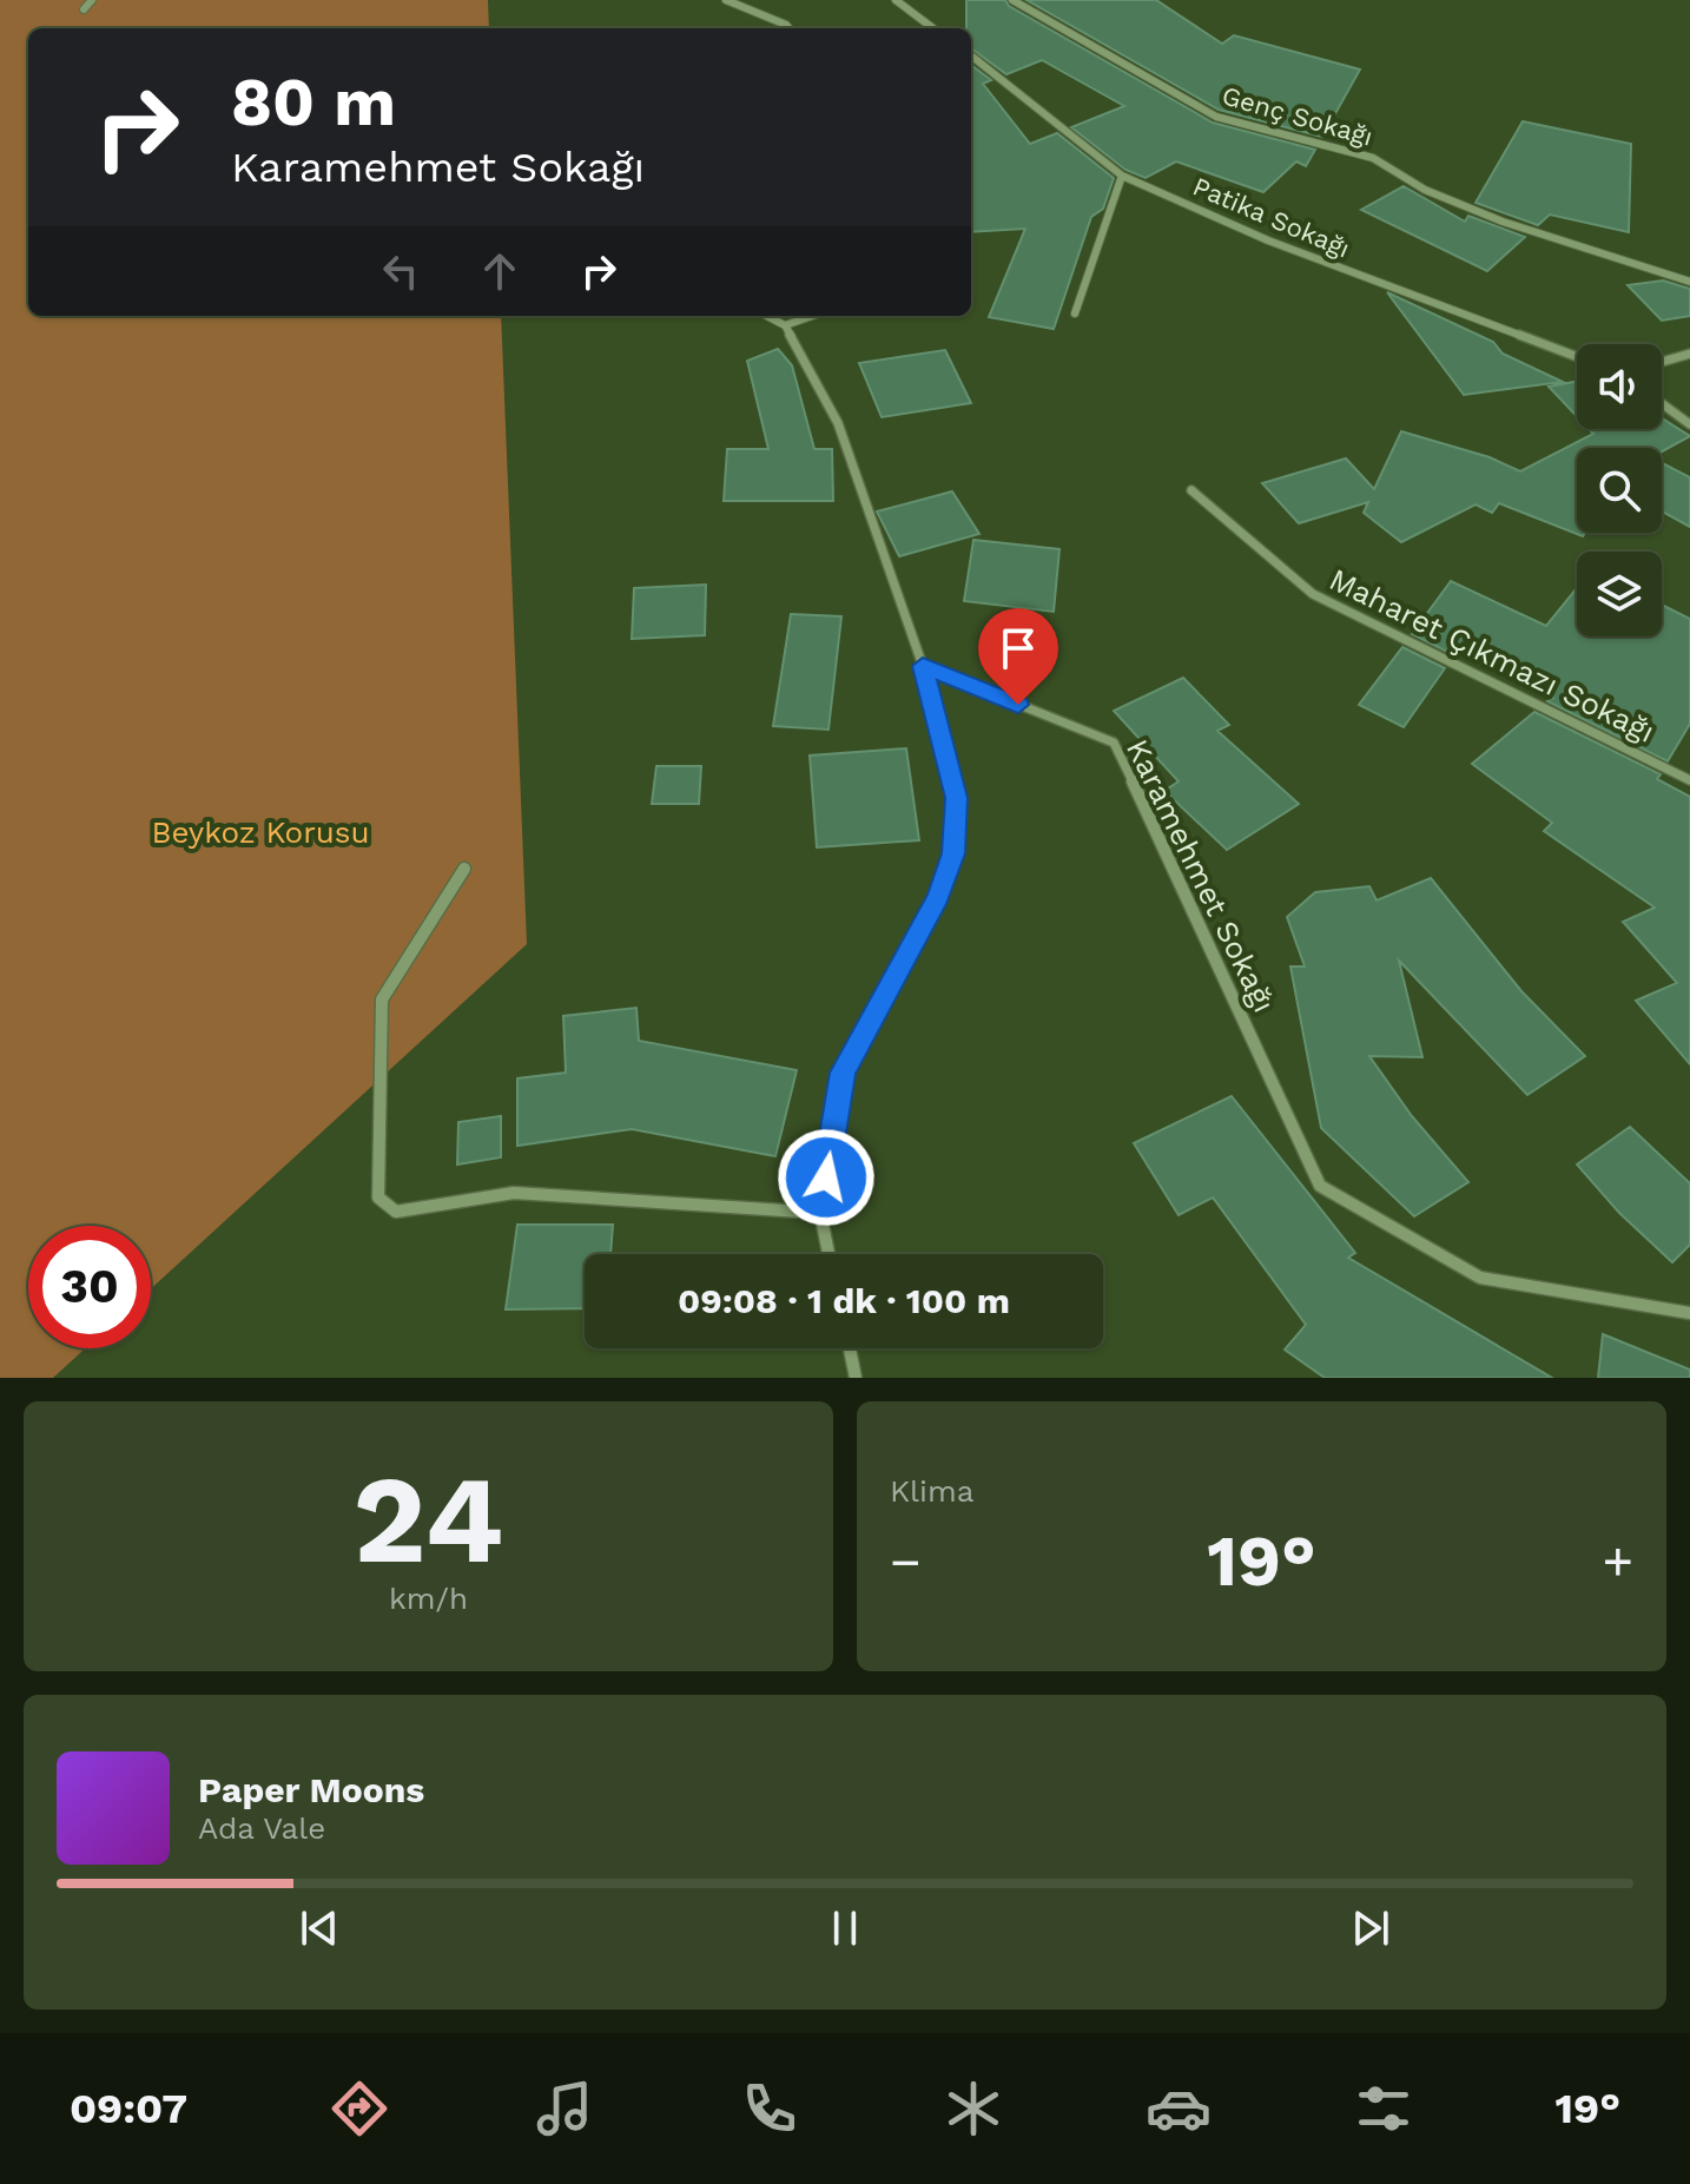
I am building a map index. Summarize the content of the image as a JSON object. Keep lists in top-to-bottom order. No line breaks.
{"streets":{"street":["Genç Sokağı","Patika Sokağı","Maharet Çıkmazı Sokağı","Karamehmet Sokağı"]},"parks":["Beykoz Korusu"],"page":{"turn":["80 m","Karamehmet Sokağı"],"limit":"30","trip":"09:08 · 1 dk · 100 m","tile":[["24","km/h"],"Klima"],"heat":["−","19°","+"],"song":["Paper Moons","Ada Vale"],"tabs":["09:07","19°"]}}
